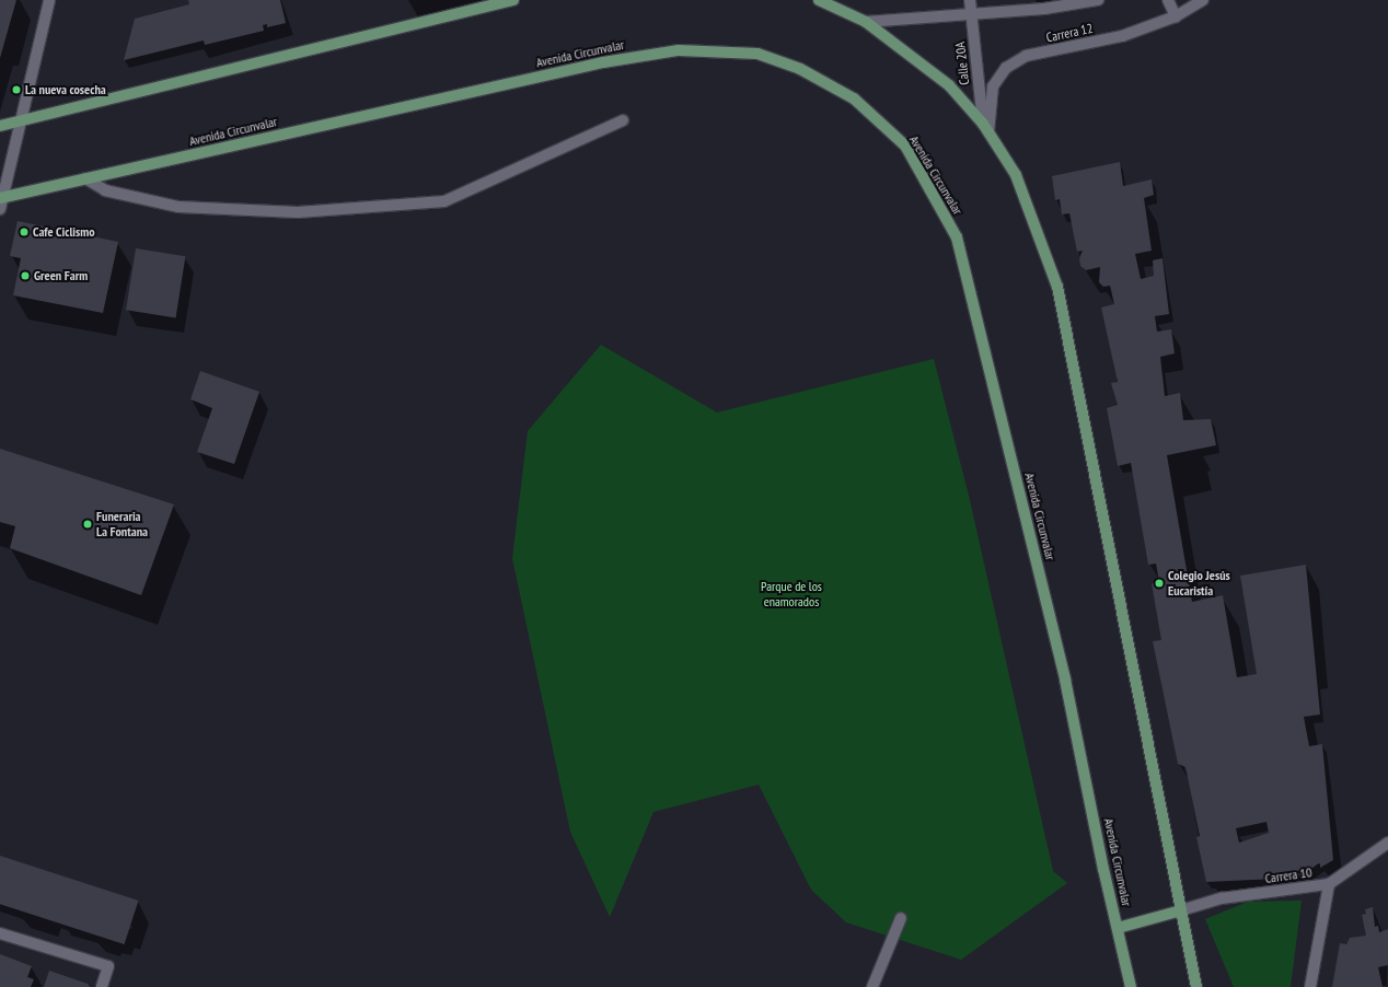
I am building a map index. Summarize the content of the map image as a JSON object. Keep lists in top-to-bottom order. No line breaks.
{"streets":{"main road":["Avenida Circunvalar"],"street":["Carrera 12","Calle 20A","Carrera 10"]},"crossings":[["Carrera 12","Calle 20A"]],"parks":["Parque de los enamorados"],"places":["La nueva cosecha","Cafe Ciclismo","Green Farm","Funeraria La Fontana","Colegio Jesús Eucaristía"]}
